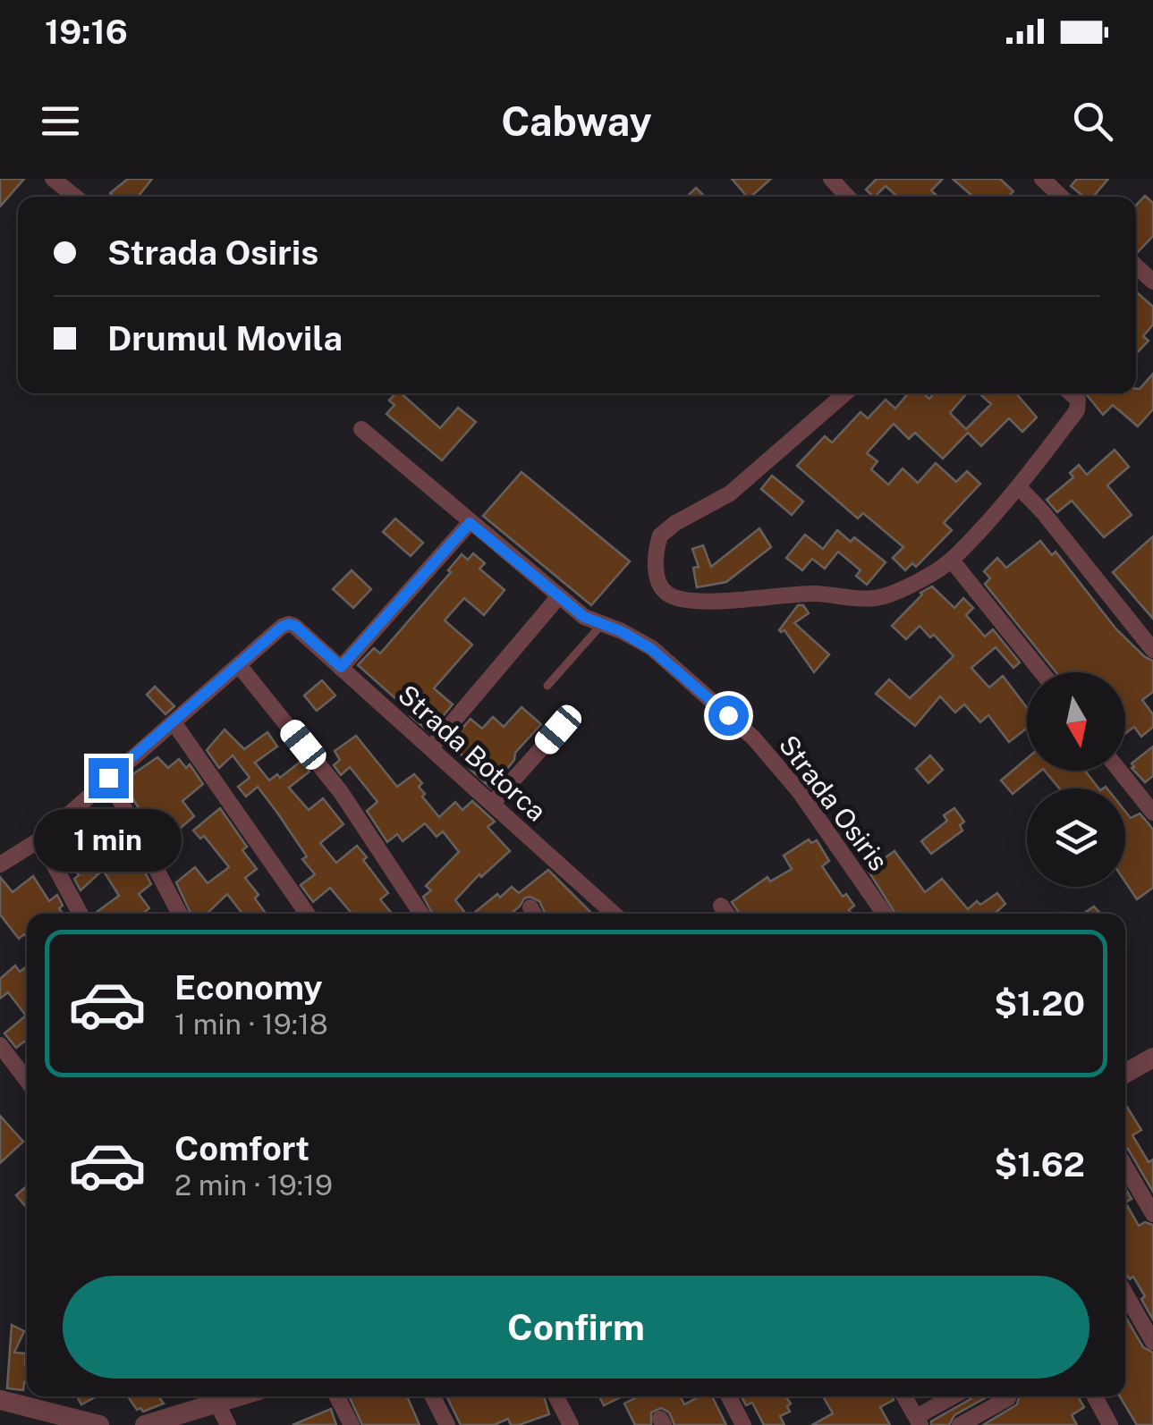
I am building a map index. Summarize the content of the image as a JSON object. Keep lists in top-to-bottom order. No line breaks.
{"streets":{"street":["Strada Botorca","Strada Osiris"]},"north":"bottom","page":{"status":"19:16","header":"Cabway","banner":["Strada Osiris","Drumul Movila"],"bubble":"1 min","list":[{"name":"Economy","note":"1 min · 19:18","value":"$1.20"},{"name":"Comfort","note":"2 min · 19:19","value":"$1.62"}],"buttons":"Confirm"}}
